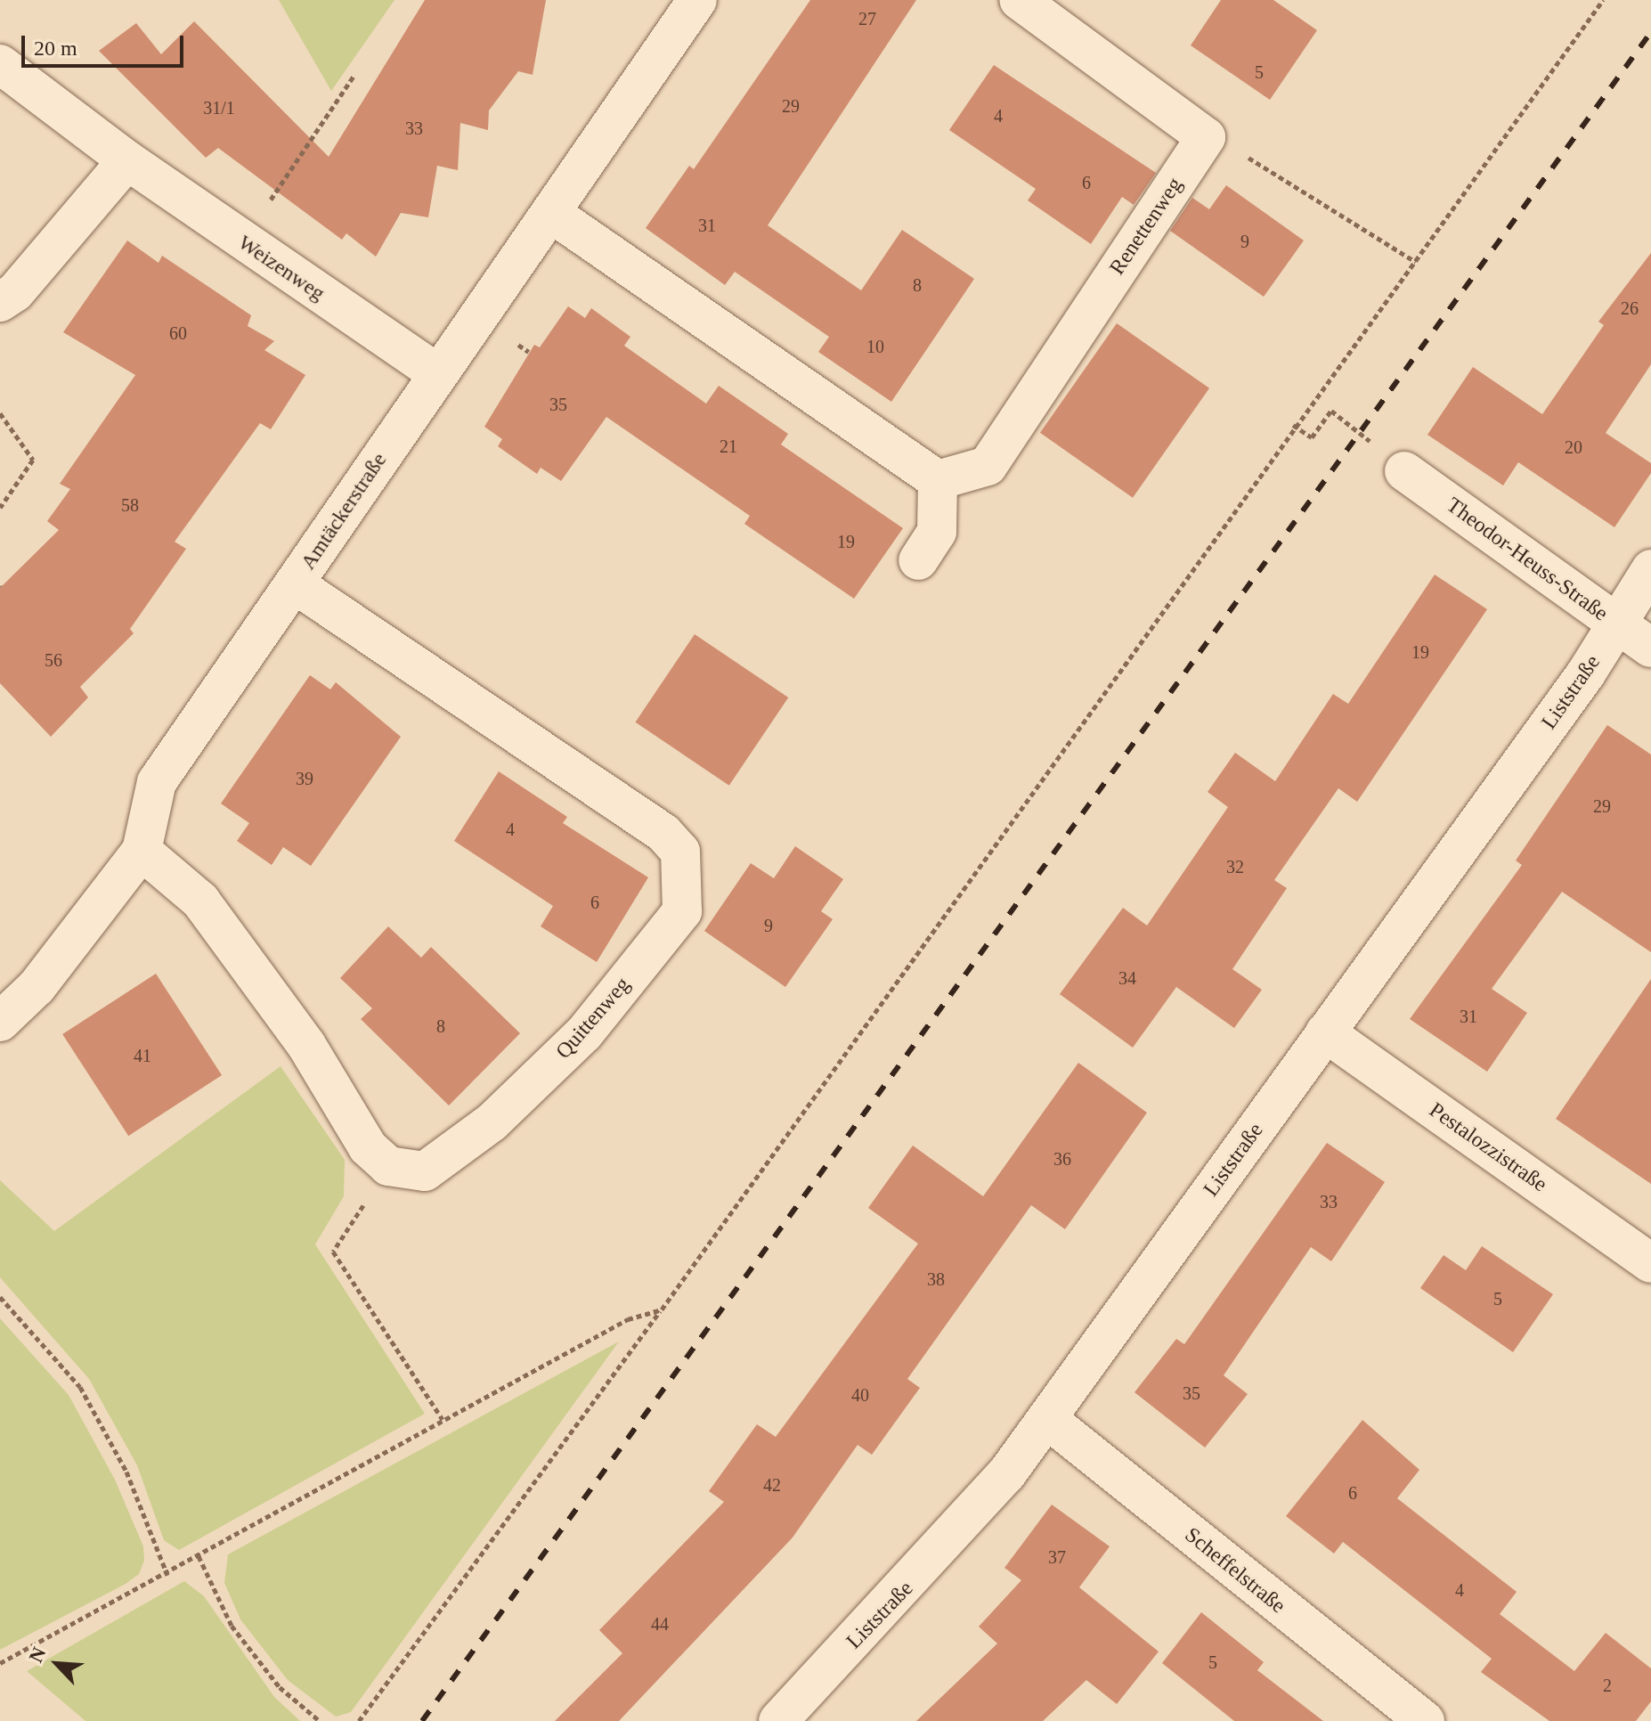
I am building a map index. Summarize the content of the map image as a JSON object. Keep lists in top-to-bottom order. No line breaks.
{"streets":{"street":["Renettenweg","Weizenweg","Amtäckerstraße","Theodor-Heuss-Straße","Liststraße","Quittenweg","Pestalozzistraße","Scheffelstraße"]},"crossings":[["Weizenweg","Amtäckerstraße"],["Amtäckerstraße","Quittenweg"],["Theodor-Heuss-Straße","Liststraße"],["Liststraße","Pestalozzistraße"],["Liststraße","Scheffelstraße"]],"house_numbers":["27","5","29","31/1","4","33","6","31","9","8","26","60","10","35","21","20","58","19","19","56","39","29","4","32","6","9","34","31","8","41","36","33","38","5","35","40","42","6","37","4","44","5","2"],"scale_bar":"20 m","north":"top left"}
